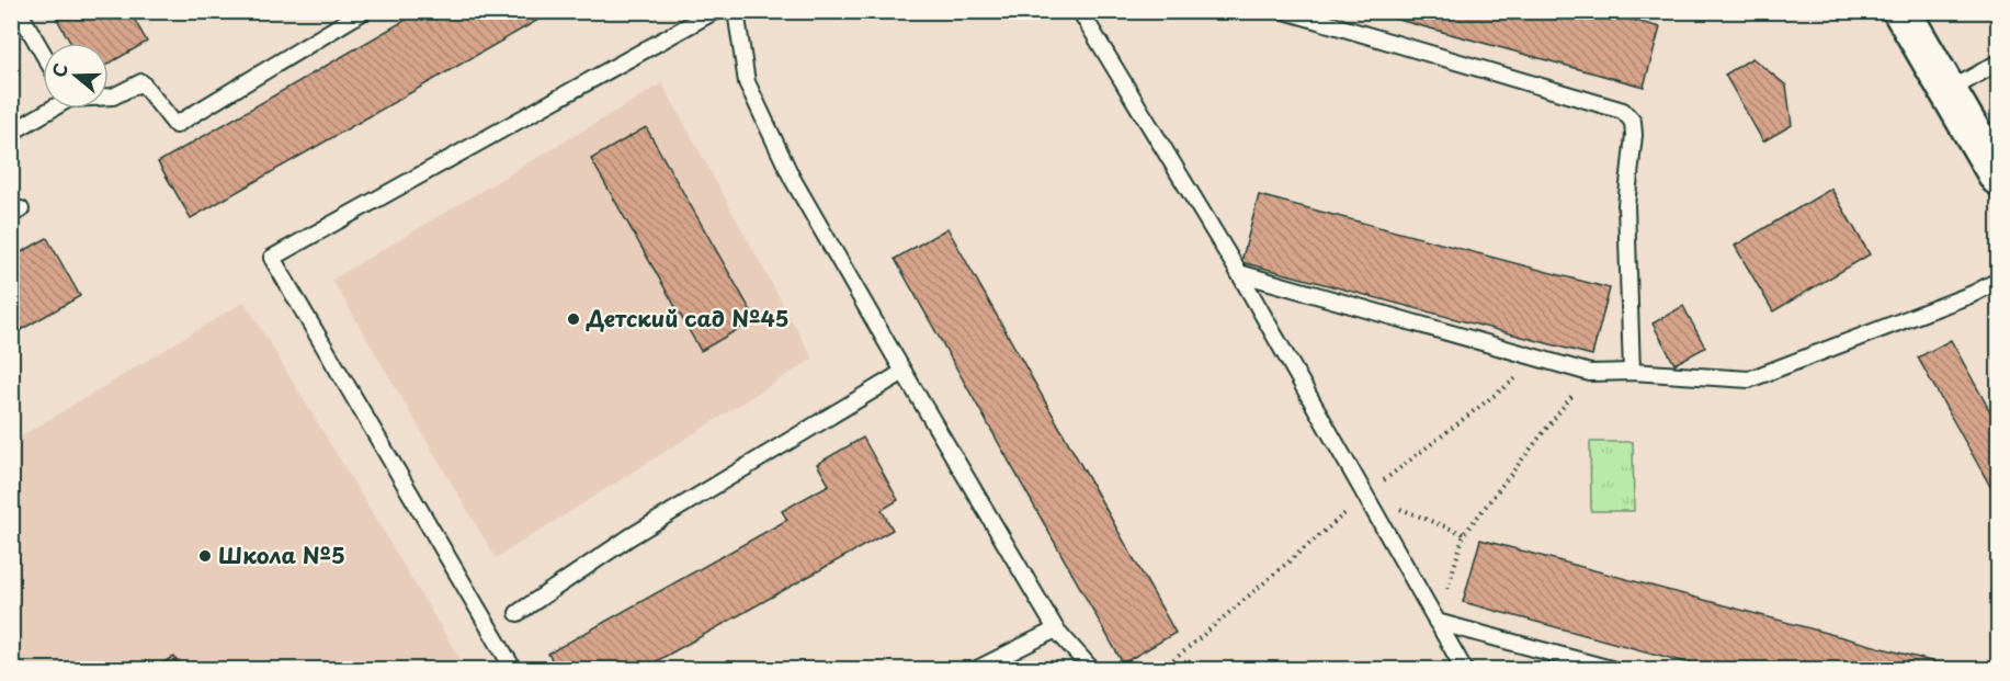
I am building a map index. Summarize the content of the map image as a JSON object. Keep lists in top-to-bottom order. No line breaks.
{"places":["Детский сад №45","Школа №5"],"north":"left"}
